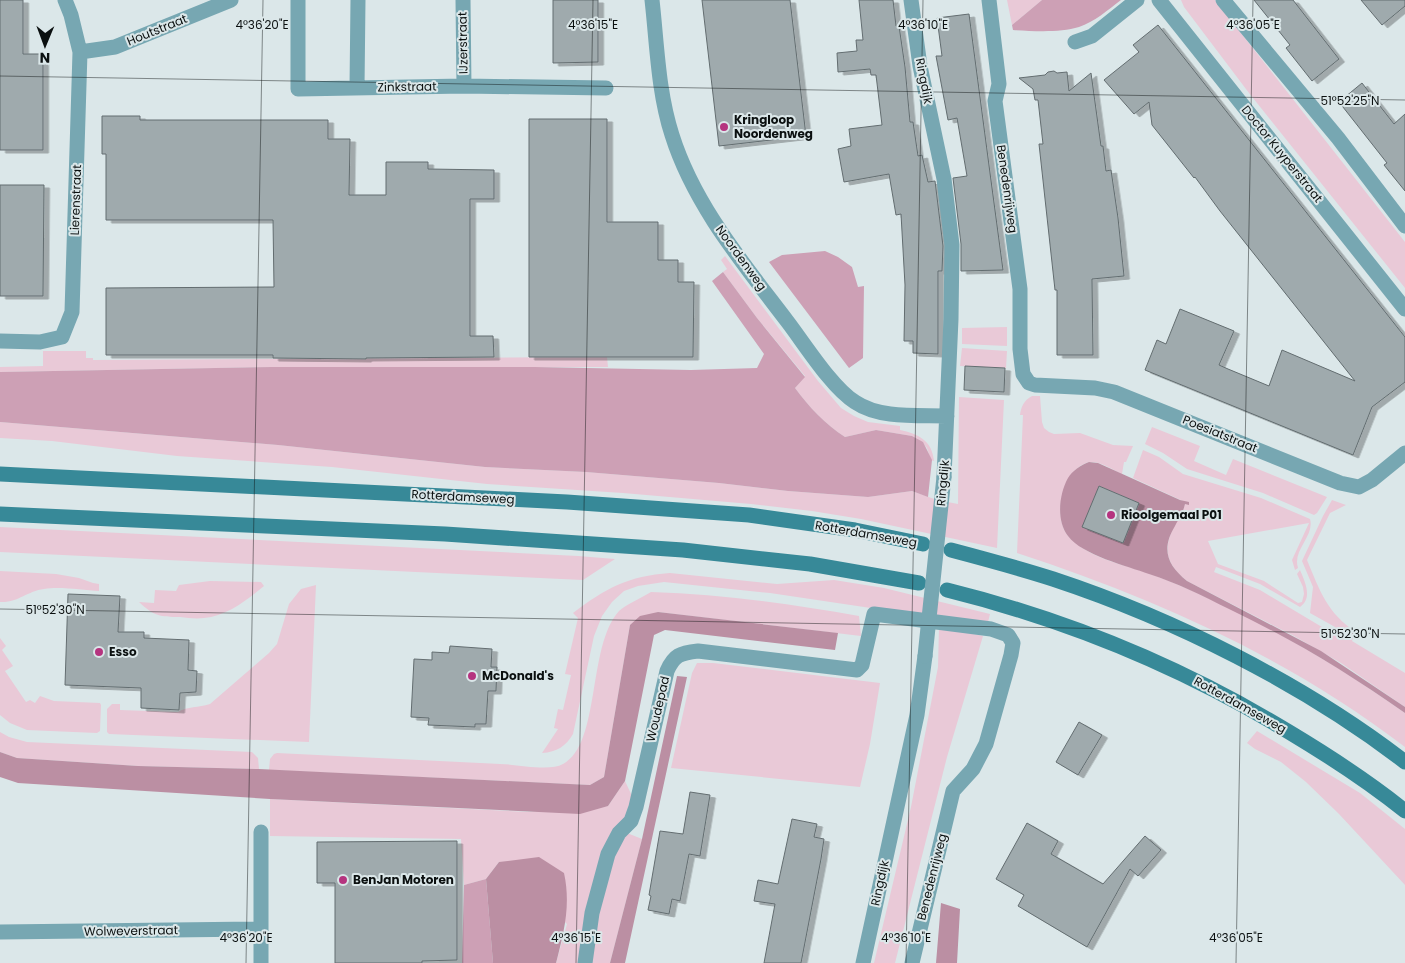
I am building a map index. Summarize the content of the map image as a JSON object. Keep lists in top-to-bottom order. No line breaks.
{"streets":{"main road":["Rotterdamseweg"],"street":["Houtstraat","IJzerstraat","Ringdijk","Zinkstraat","Doctor Kuyperstraat","Benedenrijweg","Lierenstraat","Noordenweg","Poesiatstraat","Woudepad","Wolweverstraat"]},"crossings":[["Houtstraat","Lierenstraat"],["IJzerstraat","Zinkstraat"],["Ringdijk","Noordenweg"],["Benedenrijweg","Poesiatstraat"],["Benedenrijweg","Woudepad"]],"places":["Kringloop Noordenweg","Rioolgemaal P01","Esso","McDonald's","BenJan Motoren"],"north":"bottom","coordinates":["4°36'20\"E","4°36'15\"E","4°36'10\"E","4°36'05\"E","51°52'25\"N","51°52'30\"N"]}
